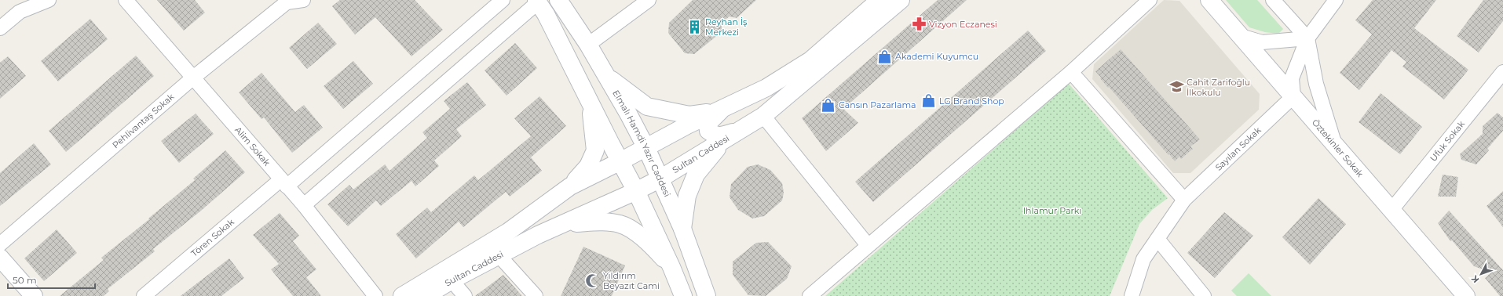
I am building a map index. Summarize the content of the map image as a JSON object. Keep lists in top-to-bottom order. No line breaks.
{"streets":{"street":["Pehlivantaş Sokak","Ufuk Sokak","Elmalı Hamdi Yazır Caddesi","Alim Sokak","Öztekinler Sokak","Sayılan Sokak","Sultan Caddesi","Tören Sokak"]},"crossings":[["Pehlivantaş Sokak","Alim Sokak"],["Ufuk Sokak","Öztekinler Sokak"],["Elmalı Hamdi Yazır Caddesi","Sultan Caddesi"],["Alim Sokak","Tören Sokak"],["Öztekinler Sokak","Sayılan Sokak"]],"parks":["Ihlamur Parkı"],"places":{"pharmacy":["Vizyon Eczanesi"],"building":["Reyhan İş Merkezi"],"shop":["Akademi Kuyumcu","LG Brand Shop","Cansın Pazarlama"],"school or university":["Cahit Zarifoğlu İlkokulu"],"mosque":["Yıldırım Beyazıt Cami"]},"scale_bar":"50 m","north":"bottom left"}
